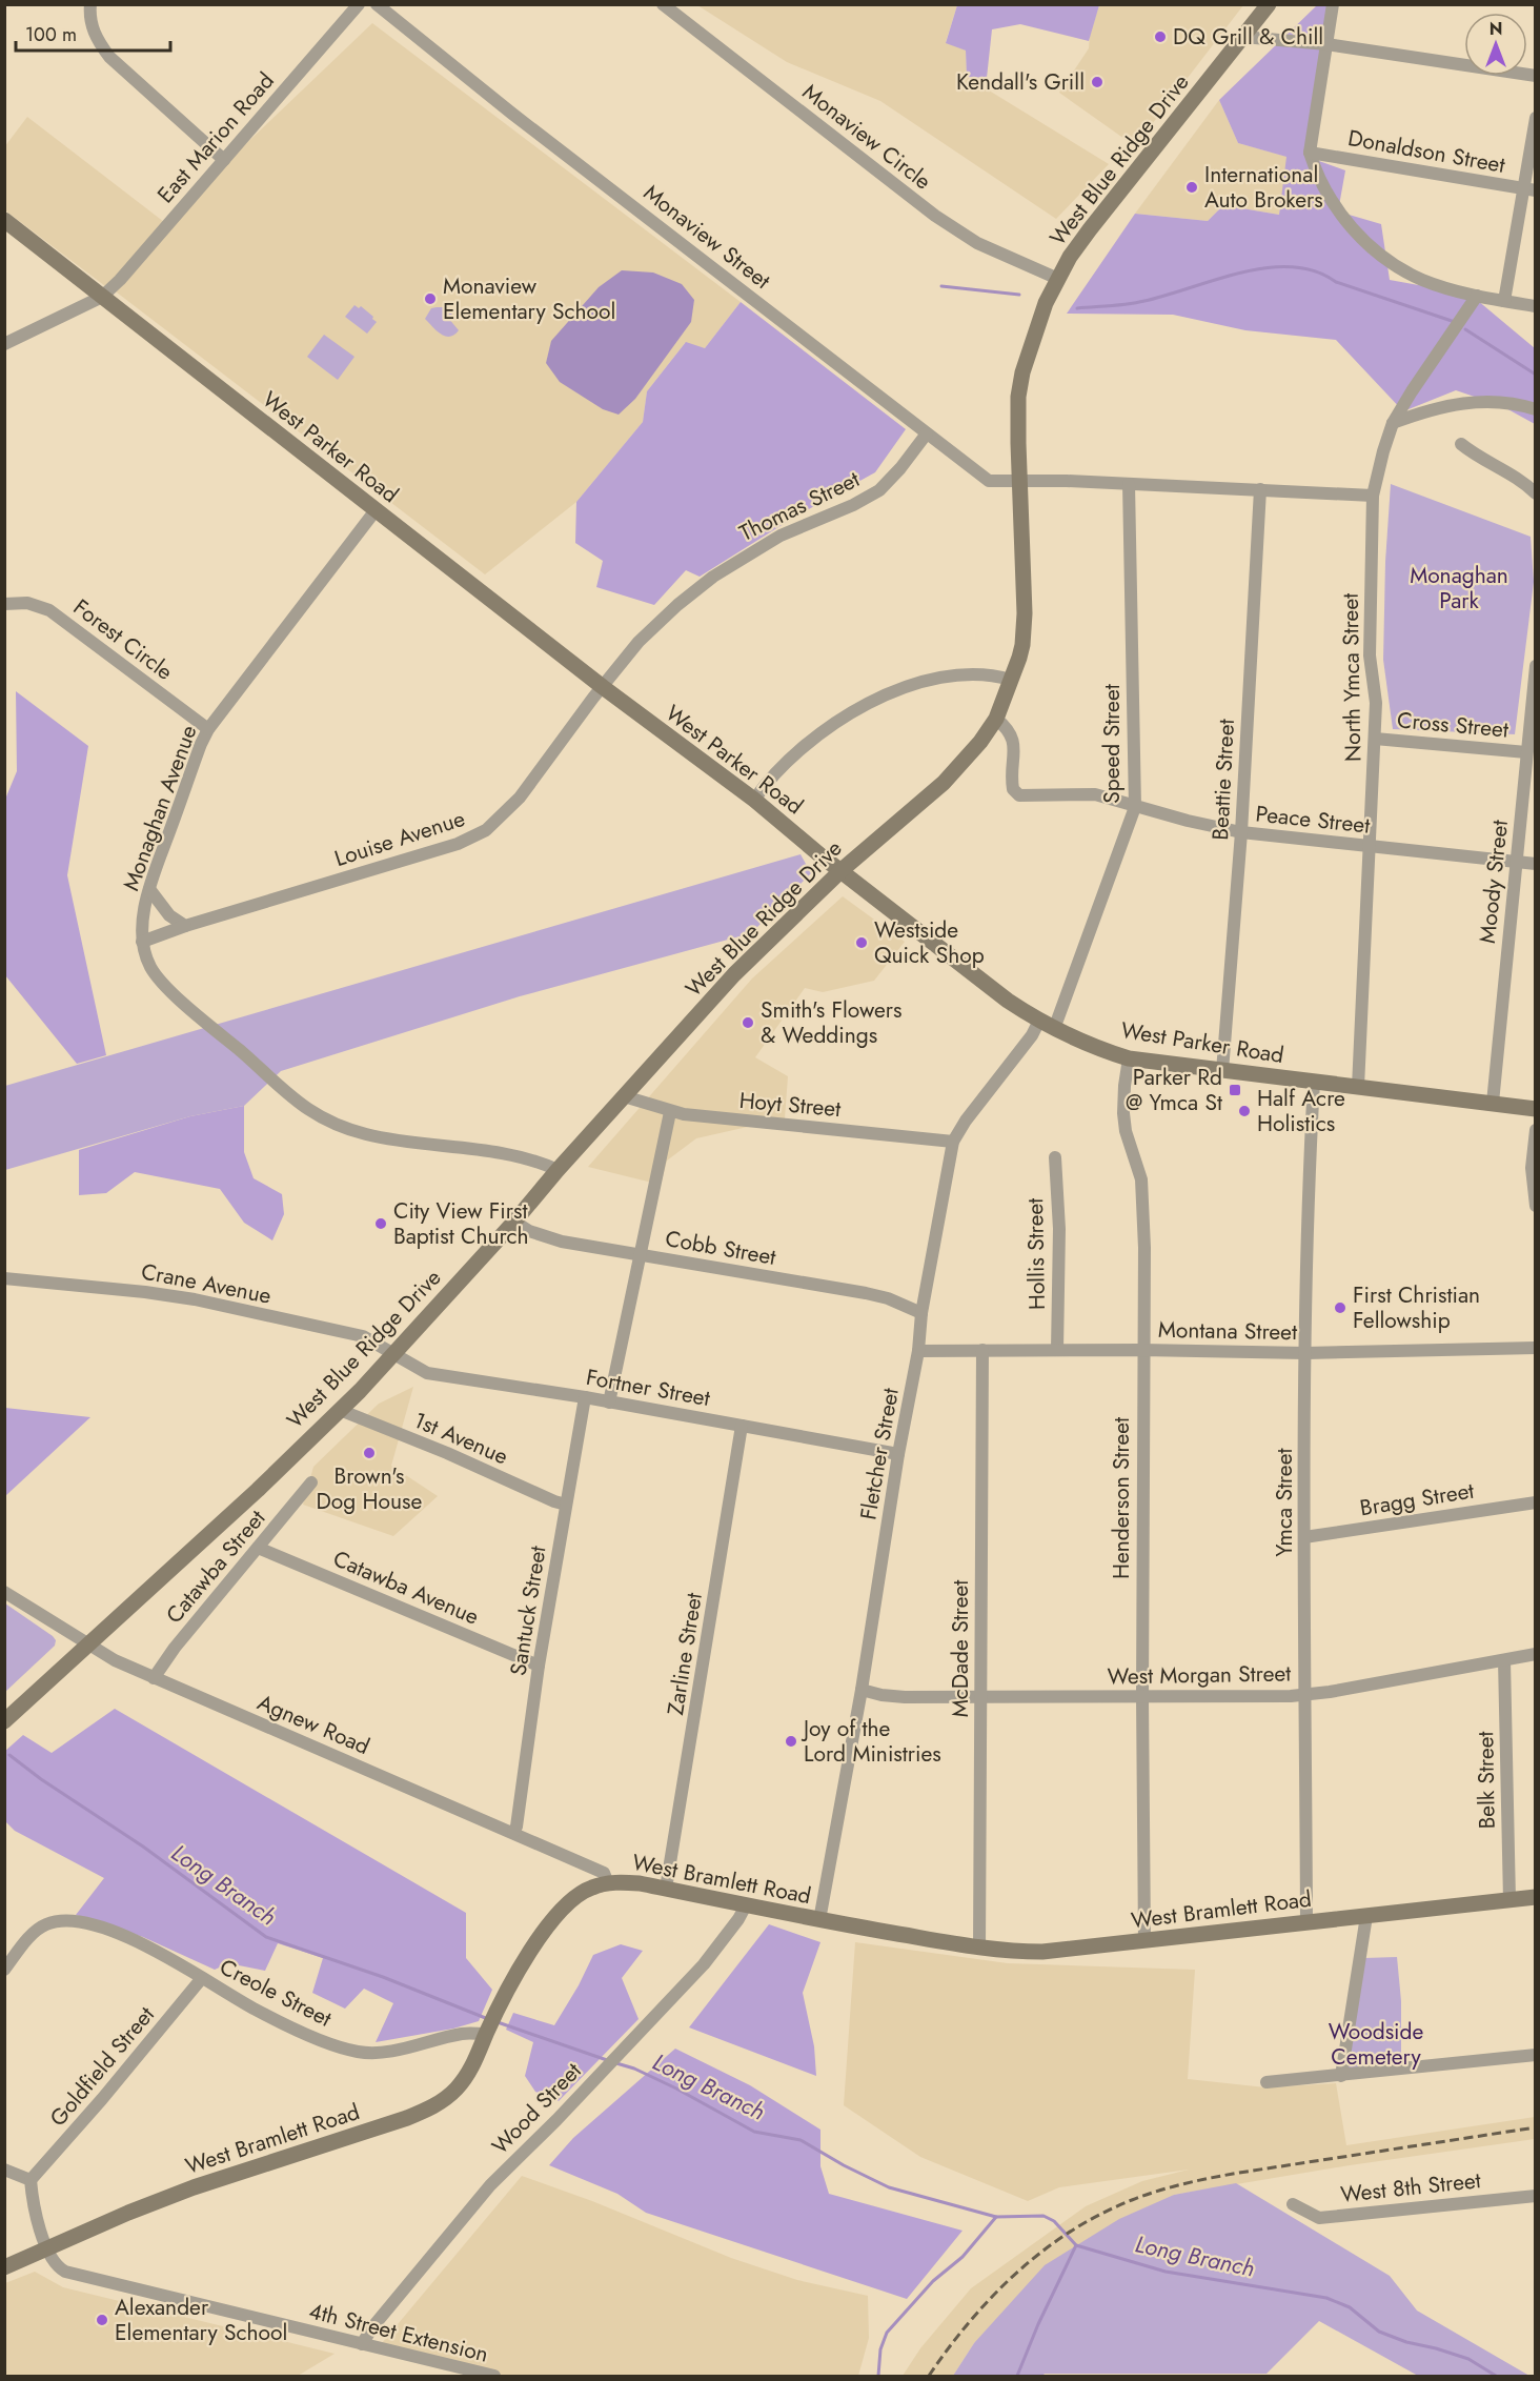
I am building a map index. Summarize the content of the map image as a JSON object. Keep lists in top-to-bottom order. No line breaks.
{"streets":{"street":["Monaview Circle","East Marion Road","Donaldson Street","West Blue Ridge Drive","Monaview Street","West Parker Road","Thomas Street","Forest Circle","North Ymca Street","Cross Street","Speed Street","Beattie Street","Monaghan Avenue","Peace Street","Louise Avenue","Moody Street","Hoyt Street","Cobb Street","Hollis Street","Crane Avenue","Montana Street","Fortner Street","1st Avenue","Fletcher Street","Henderson Street","Bragg Street","Ymca Street","Catawba Street","Catawba Avenue","Santuck Street","McDade Street","Zarline Street","West Morgan Street","Agnew Road","Belk Street","West Bramlett Road","Creole Street","Goldfield Street","Wood Street","West 8th Street","4th Street Extension"]},"crossings":[["Monaview Circle","West Blue Ridge Drive"],["East Marion Road","West Parker Road"],["West Blue Ridge Drive","Monaview Street"],["West Blue Ridge Drive","West Parker Road"],["West Blue Ridge Drive","Peace Street"],["West Blue Ridge Drive","Hoyt Street"],["West Blue Ridge Drive","Cobb Street"],["West Blue Ridge Drive","Crane Avenue"],["West Blue Ridge Drive","Fortner Street"],["West Blue Ridge Drive","1st Avenue"],["West Blue Ridge Drive","Agnew Road"],["Monaview Street","Thomas Street"],["West Parker Road","Thomas Street"],["West Parker Road","North Ymca Street"],["West Parker Road","Speed Street"],["West Parker Road","Beattie Street"],["West Parker Road","Monaghan Avenue"],["West Parker Road","Louise Avenue"],["West Parker Road","Moody Street"],["West Parker Road","Fletcher Street"],["West Parker Road","Henderson Street"],["West Parker Road","Ymca Street"],["Thomas Street","Louise Avenue"],["Forest Circle","Monaghan Avenue"],["North Ymca Street","Cross Street"],["North Ymca Street","Peace Street"],["Cross Street","Moody Street"],["Speed Street","Peace Street"],["Beattie Street","Peace Street"],["Monaghan Avenue","Louise Avenue"],["Peace Street","Moody Street"],["Hoyt Street","Fletcher Street"],["Cobb Street","Fletcher Street"],["Hollis Street","Montana Street"],["Crane Avenue","Fortner Street"],["Montana Street","Fletcher Street"],["Montana Street","Henderson Street"],["Montana Street","Ymca Street"],["Montana Street","McDade Street"],["Fortner Street","Fletcher Street"],["Fortner Street","Santuck Street"],["Fortner Street","Zarline Street"],["1st Avenue","Santuck Street"],["Fletcher Street","West Morgan Street"],["Fletcher Street","West Bramlett Road"],["Henderson Street","West Morgan Street"],["Henderson Street","West Bramlett Road"],["Bragg Street","Ymca Street"],["Ymca Street","West Morgan Street"],["Ymca Street","West Bramlett Road"],["Catawba Street","Catawba Avenue"],["Catawba Street","Agnew Road"],["Catawba Avenue","Santuck Street"],["Santuck Street","Agnew Road"],["McDade Street","West Morgan Street"],["McDade Street","West Bramlett Road"],["Zarline Street","West Bramlett Road"],["West Morgan Street","Belk Street"],["Agnew Road","West Bramlett Road"],["Belk Street","West Bramlett Road"],["West Bramlett Road","Creole Street"],["West Bramlett Road","Wood Street"],["West Bramlett Road","4th Street Extension"],["Creole Street","Goldfield Street"],["Wood Street","4th Street Extension"]],"water":["Long Branch"],"parks":["Monaghan Park","Woodside Cemetery"],"places":{"other":["DQ Grill & Chill","Kendall's Grill","International Auto Brokers","Monaview Elementary School","Westside Quick Shop","Smith's Flowers & Weddings","Half Acre Holistics","City View First Baptist Church","First Christian Fellowship","Brown's Dog House","Joy of the Lord Ministries","Alexander Elementary School"],"transit":["Parker Rd @ Ymca St"]},"scale_bar":"100 m","north":"top"}
